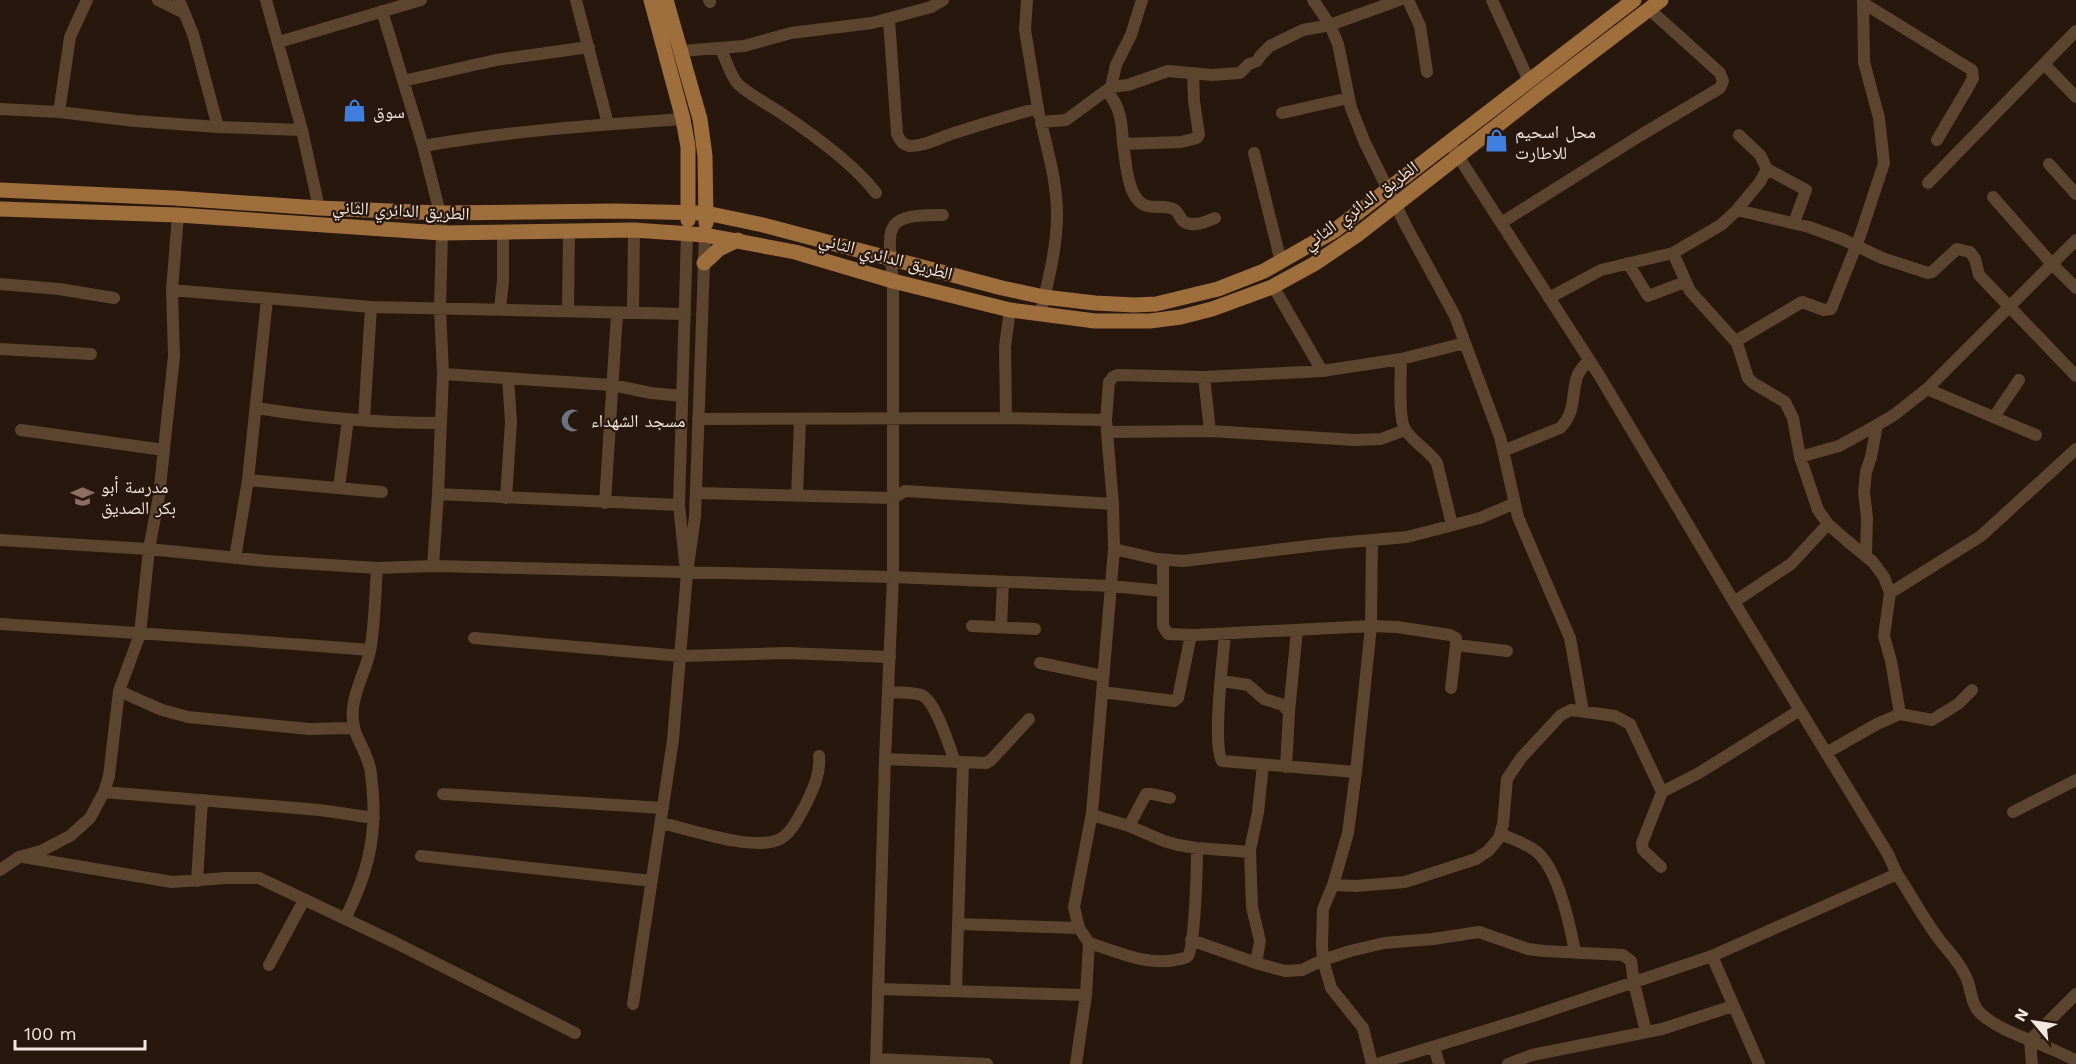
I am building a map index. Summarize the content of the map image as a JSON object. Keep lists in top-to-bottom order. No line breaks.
{"streets":{"main road":["الطريق الدائري الثاني"]},"places":{"shop":["سوق","محل اسحيم للاطارت"],"mosque":["مسجد الشهداء"],"school or university":["مدرسة أبو بكر الصديق"]},"scale_bar":"100 m","north":"top left"}
